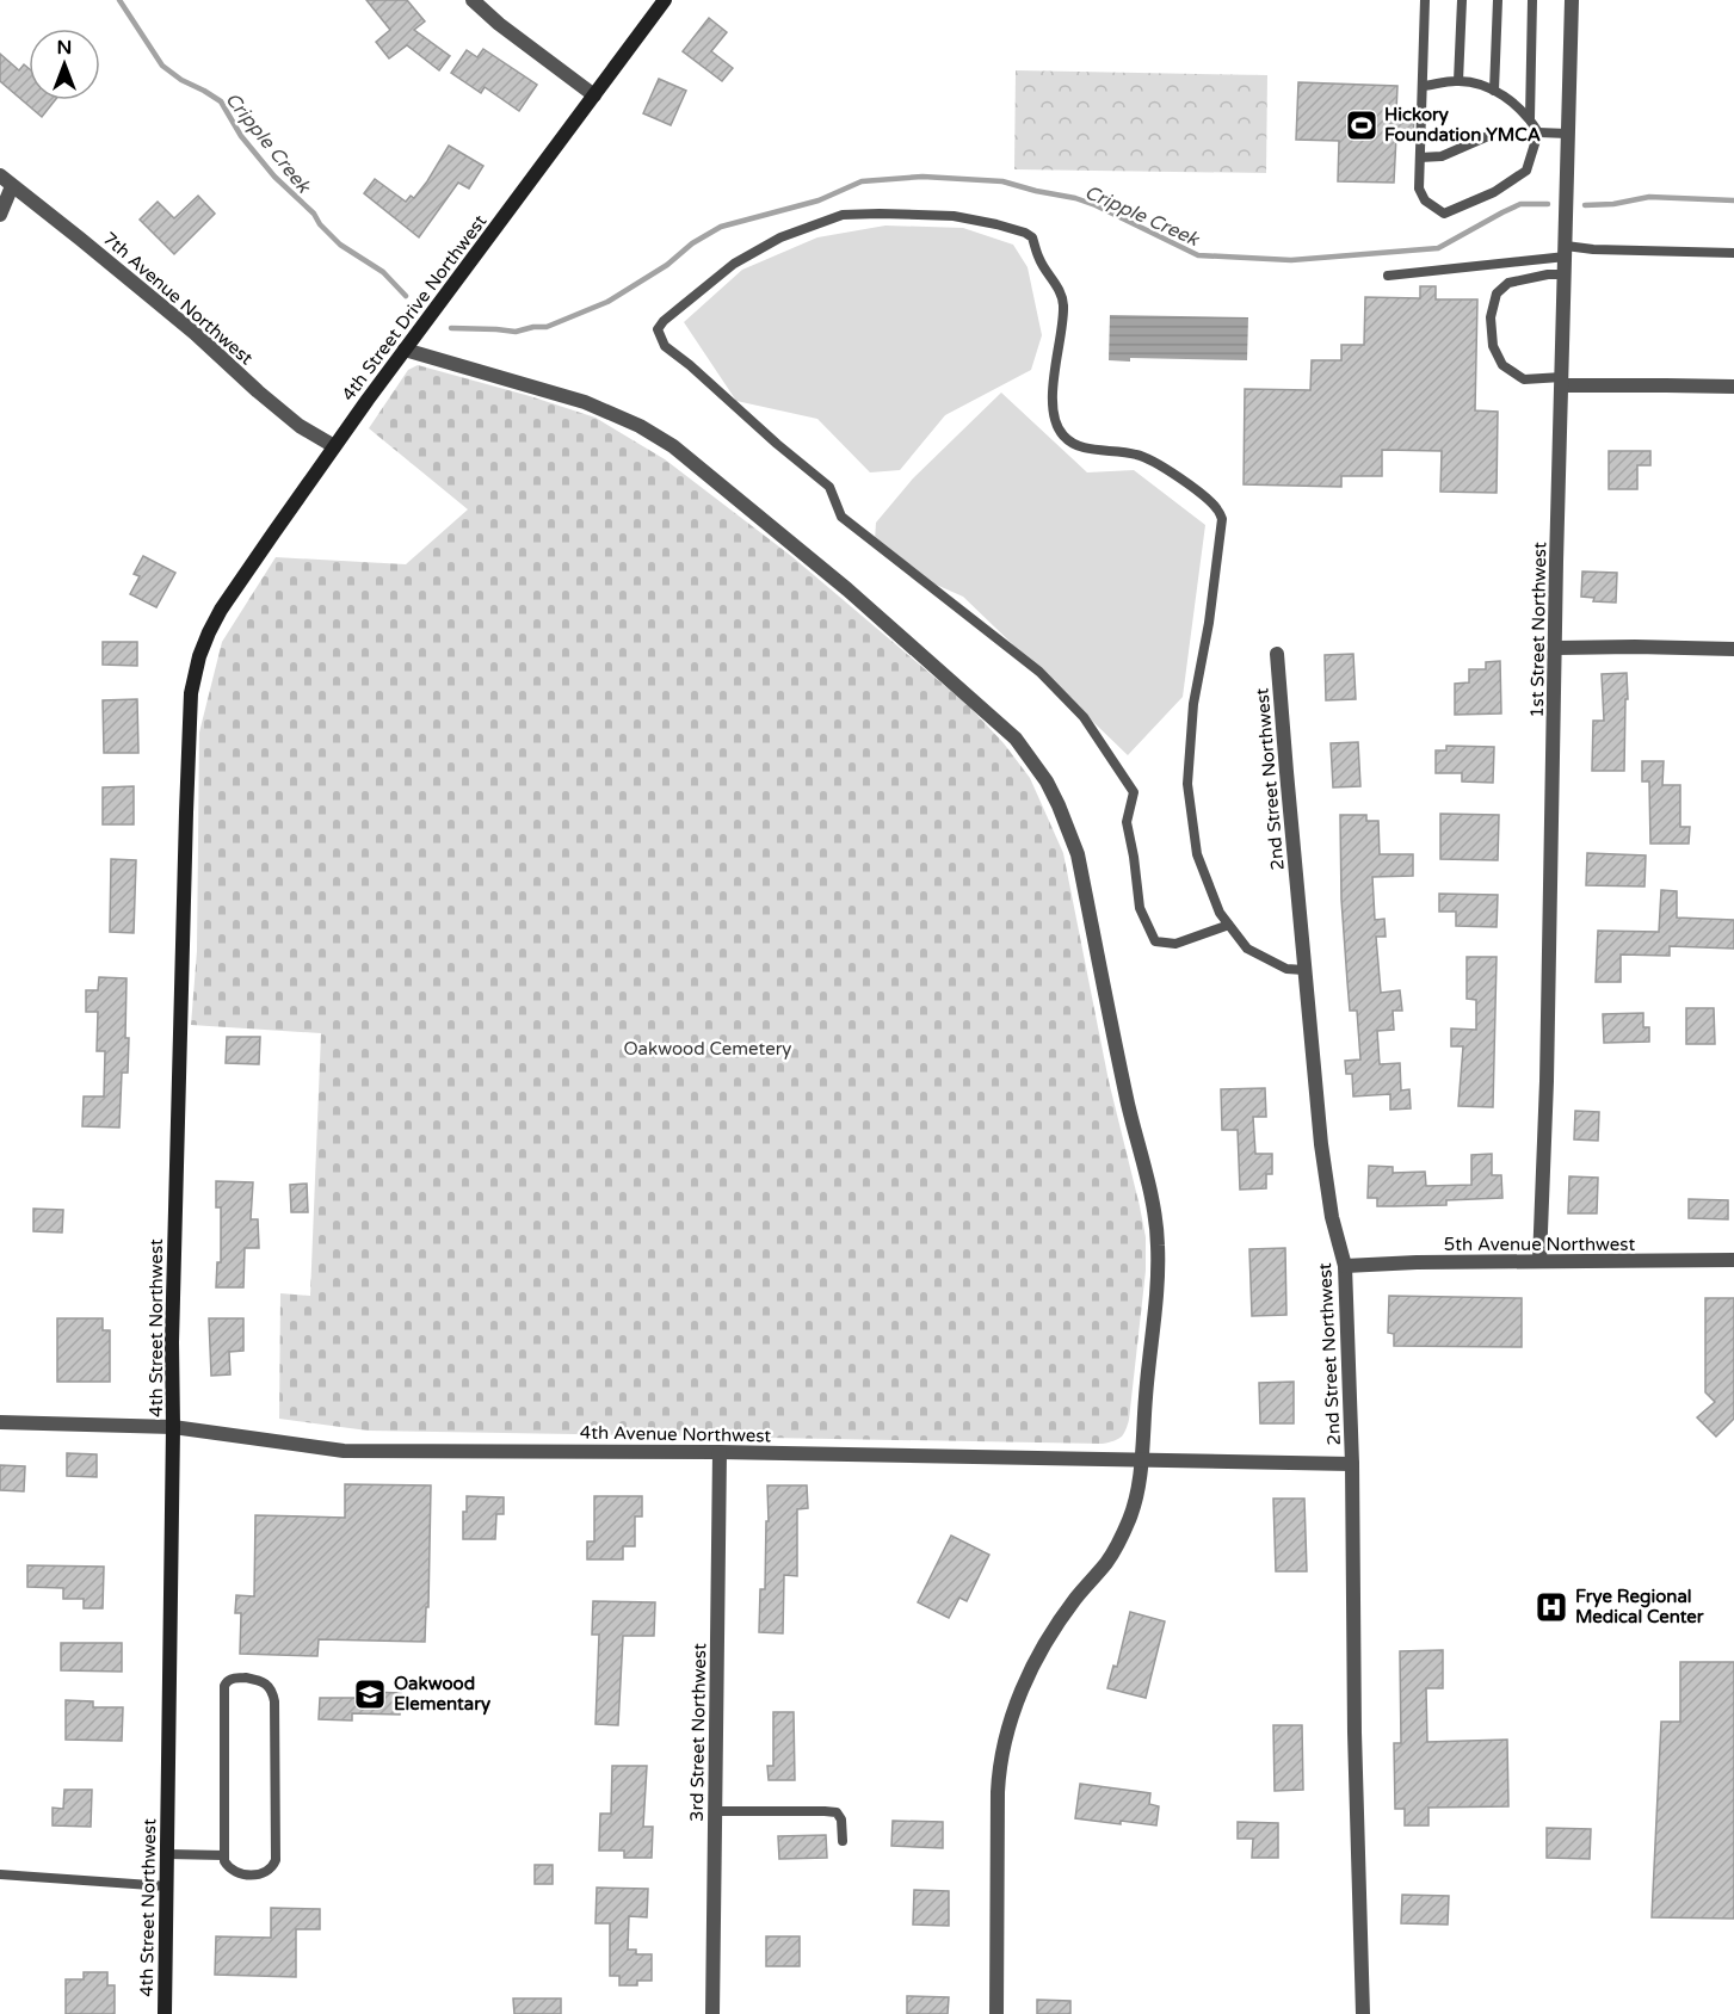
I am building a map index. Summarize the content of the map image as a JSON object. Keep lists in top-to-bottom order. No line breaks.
{"streets":{"main road":["4th Street Drive Northwest","4th Street Northwest"],"street":["7th Avenue Northwest","1st Street Northwest","2nd Street Northwest","5th Avenue Northwest","4th Avenue Northwest","3rd Street Northwest"]},"crossings":[["7th Avenue Northwest","4th Street Drive Northwest"],["4th Street Drive Northwest","4th Street Northwest"],["1st Street Northwest","5th Avenue Northwest"],["2nd Street Northwest","5th Avenue Northwest"],["2nd Street Northwest","4th Avenue Northwest"],["4th Street Northwest","4th Avenue Northwest"],["4th Avenue Northwest","3rd Street Northwest"]],"water":["Cripple Creek"],"parks":["Oakwood Cemetery"],"places":{"sports":["Hickory Foundation YMCA"],"hospital":["Frye Regional Medical Center"],"school or university":["Oakwood Elementary"]},"north":"top"}
